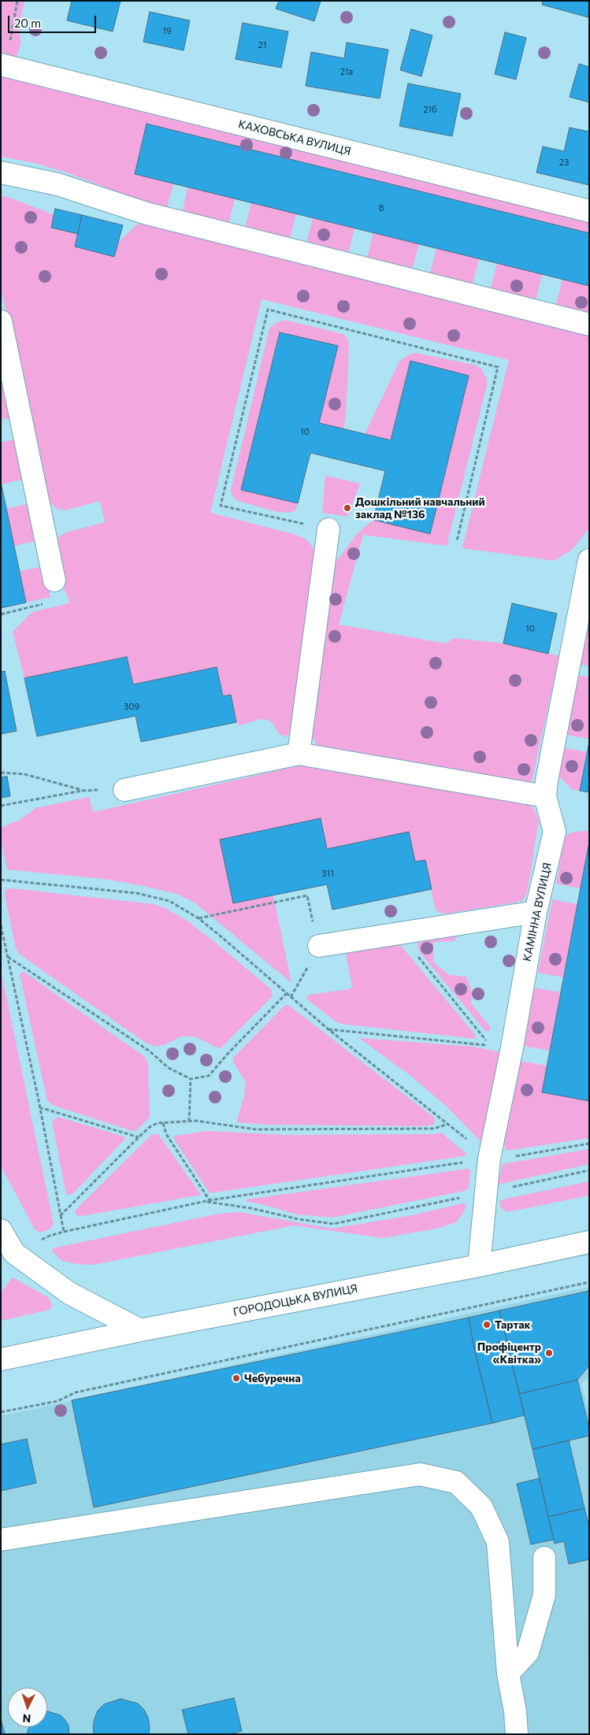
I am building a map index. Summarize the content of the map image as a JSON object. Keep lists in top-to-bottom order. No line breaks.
{"streets":{"street":["КАХОВСЬКА ВУЛИЦЯ","КАМІННА ВУЛИЦЯ","ГОРОДОЦЬКА ВУЛИЦЯ"]},"crossings":[["КАМІННА ВУЛИЦЯ","ГОРОДОЦЬКА ВУЛИЦЯ"]],"places":["Дошкільний навчальний заклад №136","Тартак","Профіцентр «Квітка»","Чебуречна"],"house_numbers":["19","21","21а","21б","23","8","10","10","309","311"],"scale_bar":"20 m","north":"bottom"}
